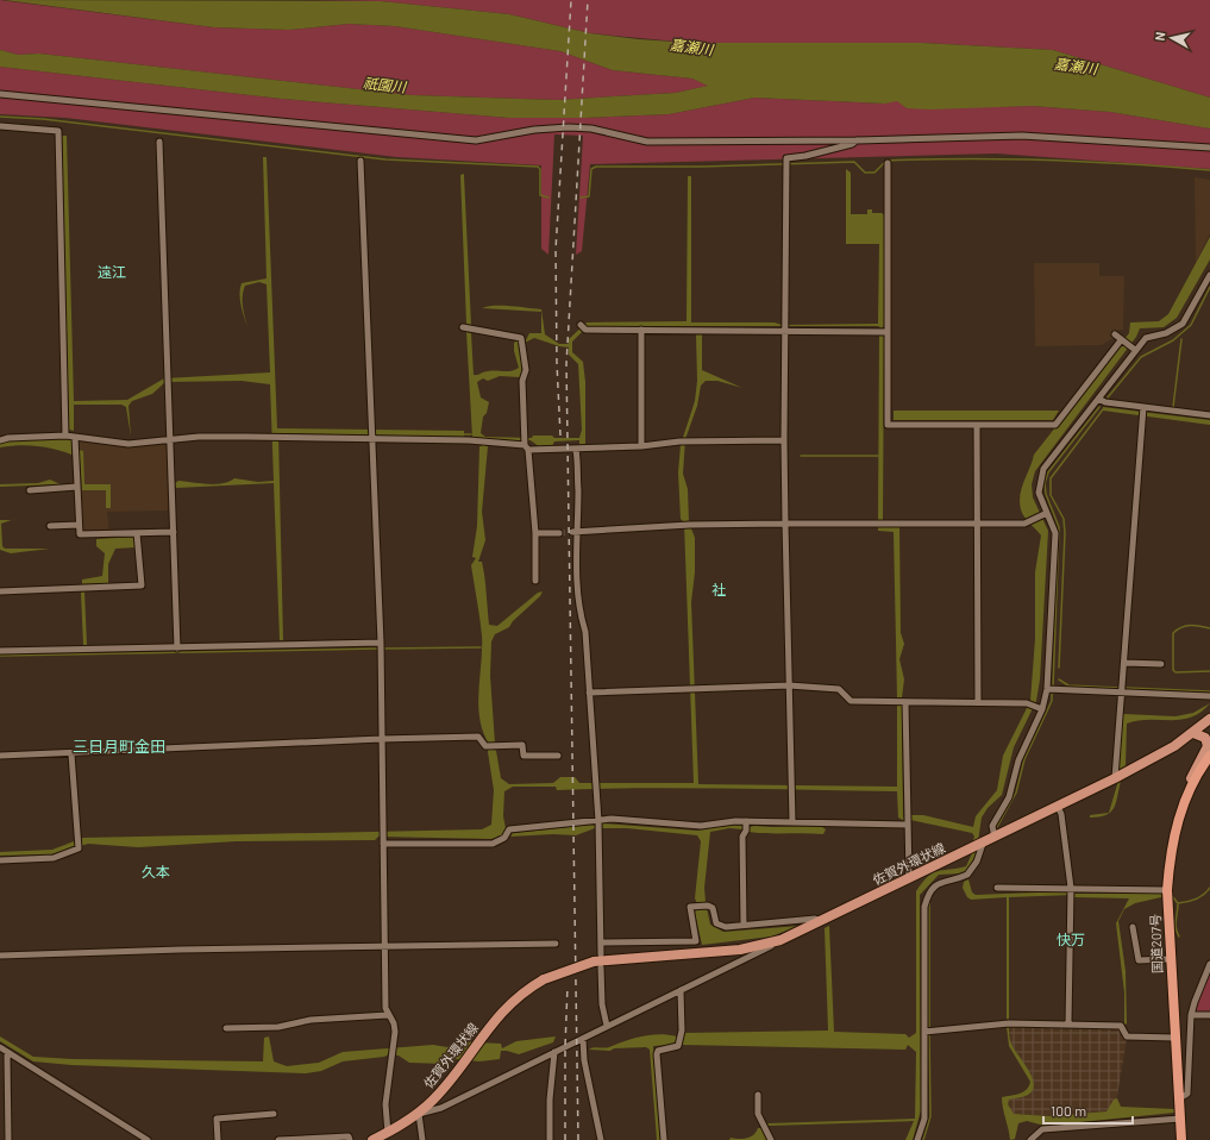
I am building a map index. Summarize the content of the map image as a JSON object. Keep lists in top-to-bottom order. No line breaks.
{"streets":{"highway":["国道207号"],"main road":["佐賀外環状線"]},"districts":["遠江","社","三日月町金田","久本","快万"],"water":["嘉瀬川","祇園川"],"scale_bar":"100 m","north":"left"}
